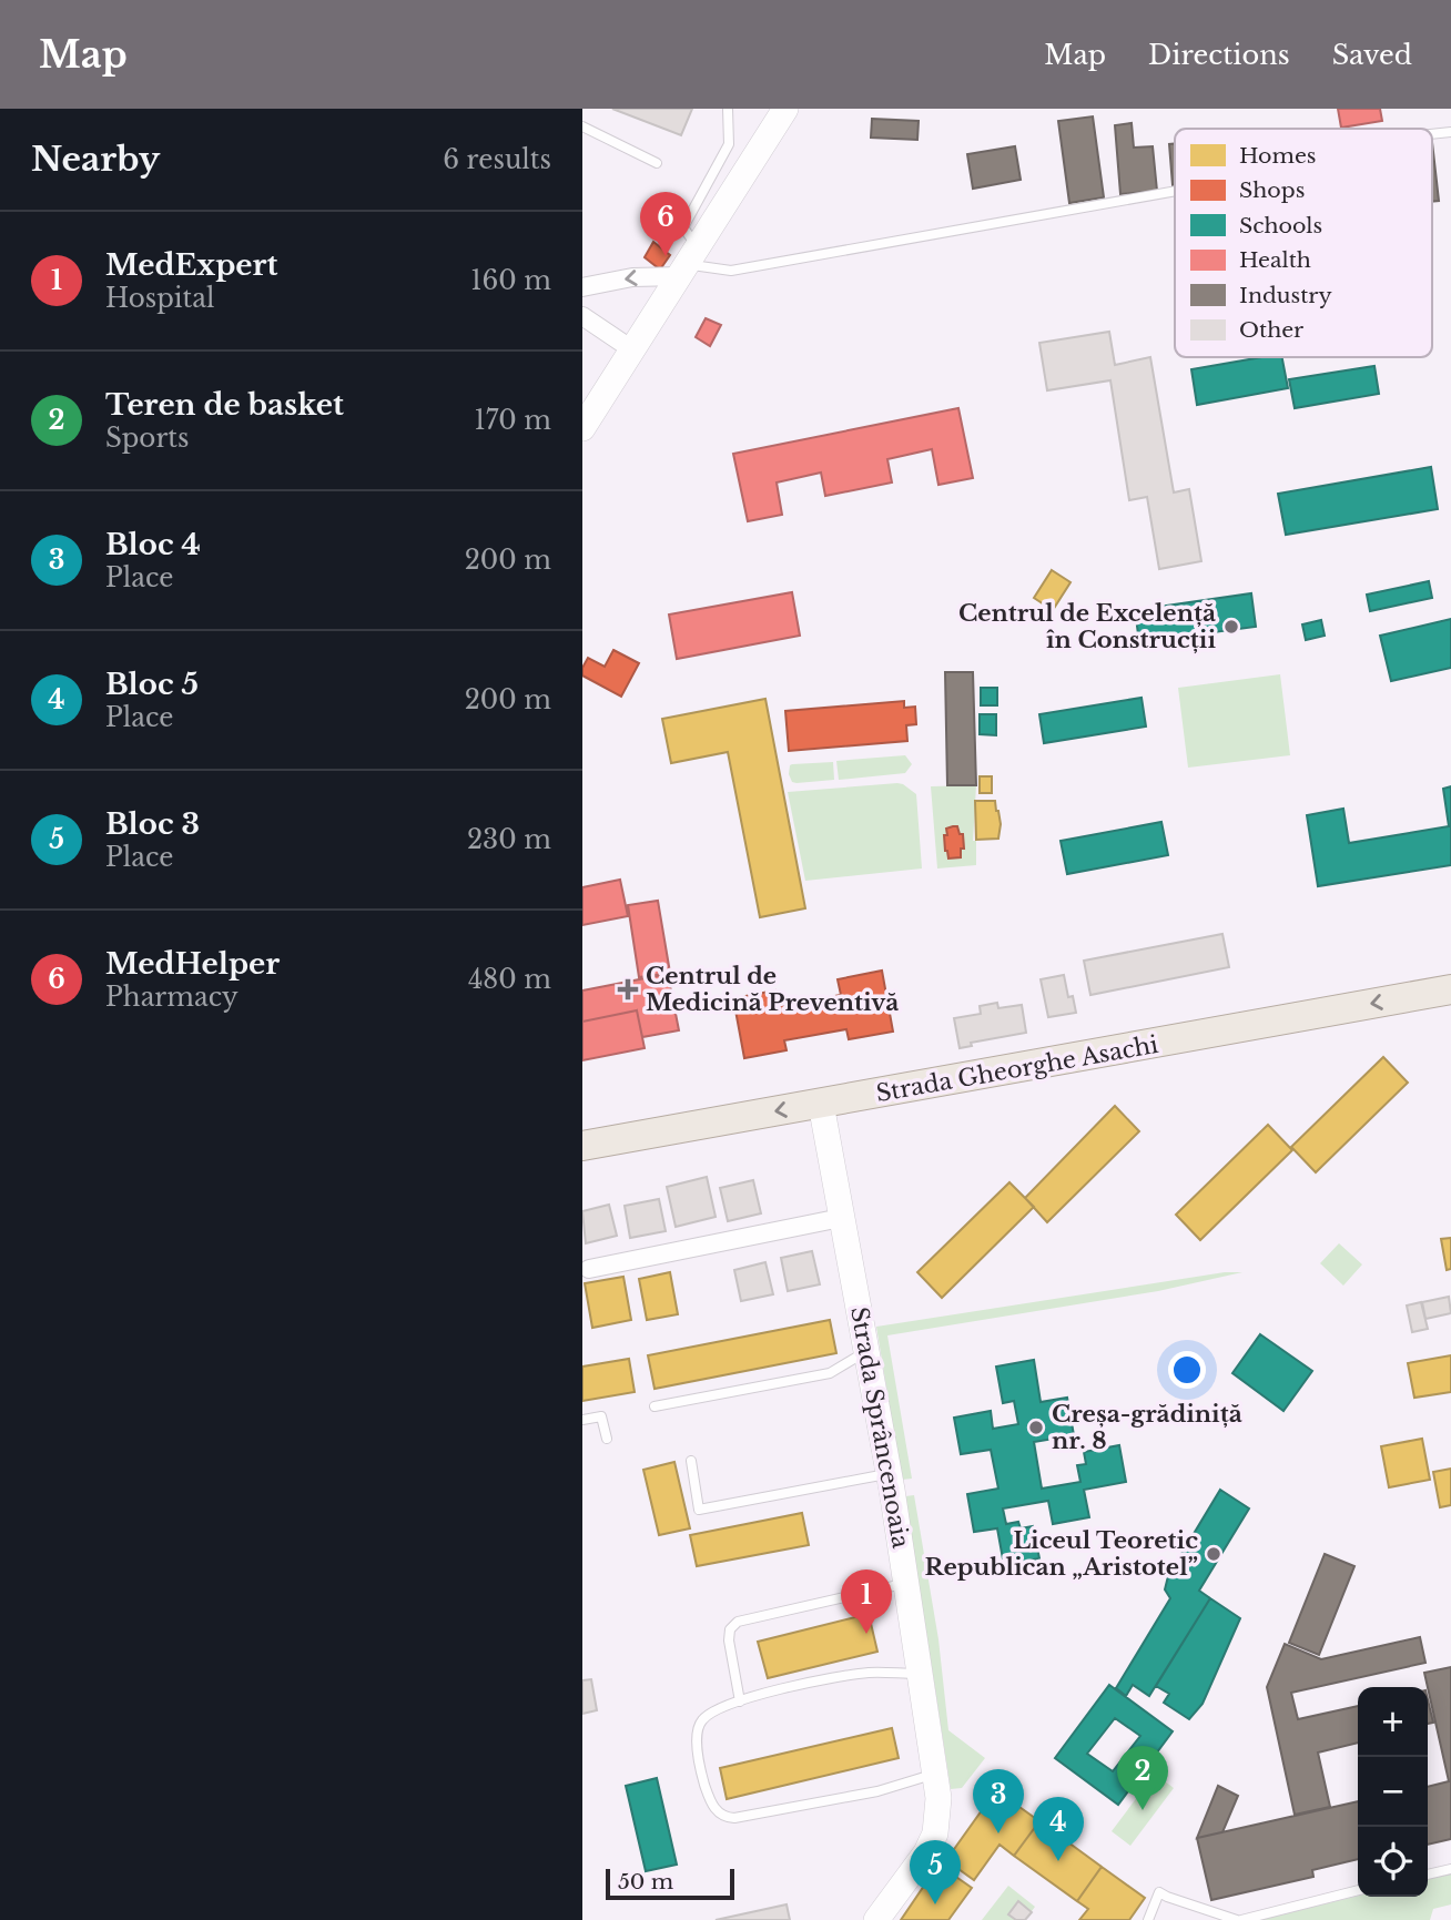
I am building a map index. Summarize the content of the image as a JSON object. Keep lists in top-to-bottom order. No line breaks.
{"streets":{"main road":["Strada Gheorghe Asachi"],"street":["Strada Sprâncenoaia"]},"crossings":[["Strada Gheorghe Asachi","Strada Sprâncenoaia"]],"one_way":["Strada Gheorghe Asachi"],"places":{"other":["Centrul de Excelență în Construcții","Creșa-grădiniță nr. 8","Liceul Teoretic Republican „Aristotel”"],"health":["Centrul de Medicină Preventivă"]},"legend":["Homes","Shops","Schools","Health","Industry","Other"],"scale_bar":"50 m","page":{"header":"Map","nav":["Map","Directions","Saved"],"heading":["Nearby","6 results"],"pins":["6","1","2","3","4","5"],"list":[{"mark":"1","name":"MedExpert","note":"Hospital","value":"160 m"},{"mark":"2","name":"Teren de basket","note":"Sports","value":"170 m"},{"mark":"3","name":"Bloc 4","note":"Place","value":"200 m"},{"mark":"4","name":"Bloc 5","note":"Place","value":"200 m"},{"mark":"5","name":"Bloc 3","note":"Place","value":"230 m"},{"mark":"6","name":"MedHelper","note":"Pharmacy","value":"480 m"}],"map_buttons":["+","−"],"scale":"50 m"}}
